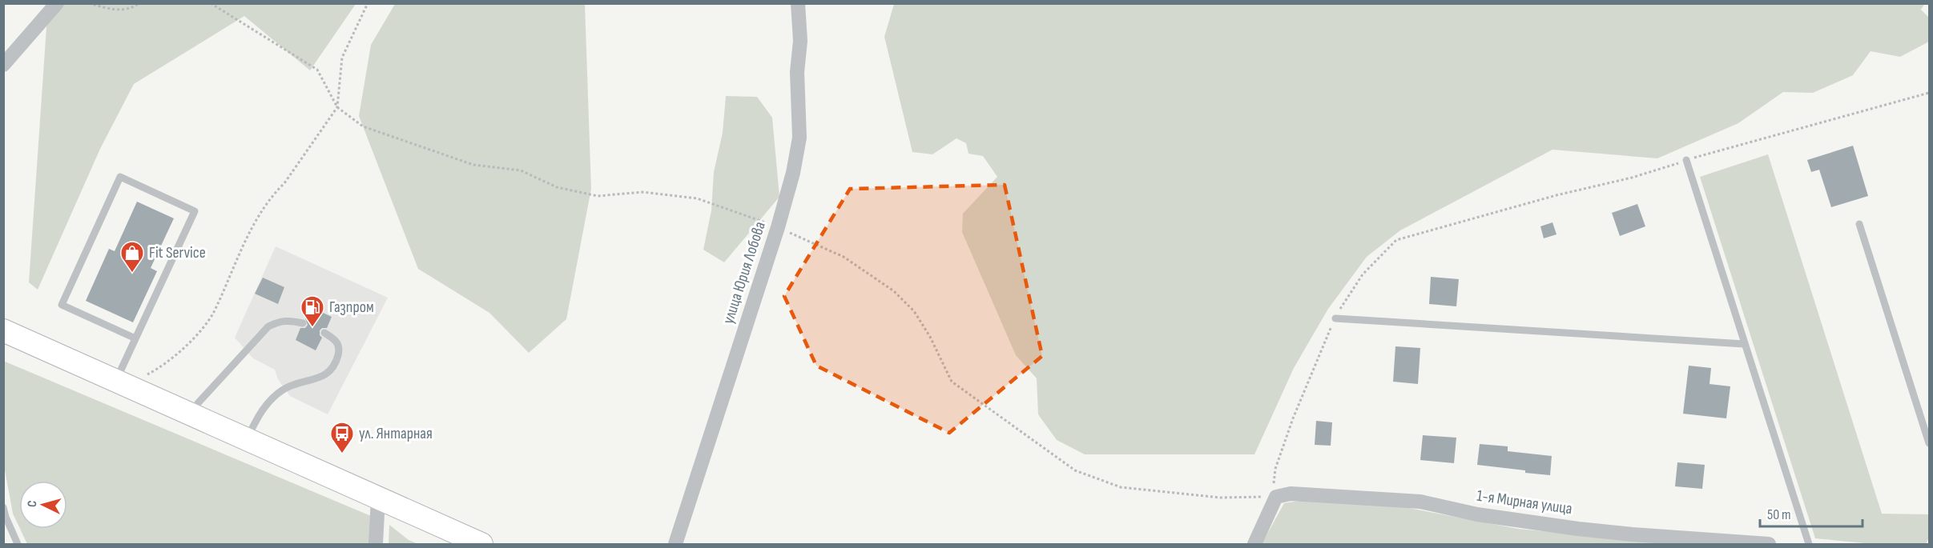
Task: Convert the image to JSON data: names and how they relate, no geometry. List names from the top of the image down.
{
  "streets": {
    "street": ["улица Юрия Лобова", "1-я Мирная улица"]
  },
  "places": {
    "shop": ["Fit Service"],
    "fuel station": ["Газпром"],
    "bus stop": ["ул. Янтарная"]
  },
  "scale_bar": "50 m",
  "north": "left"
}
